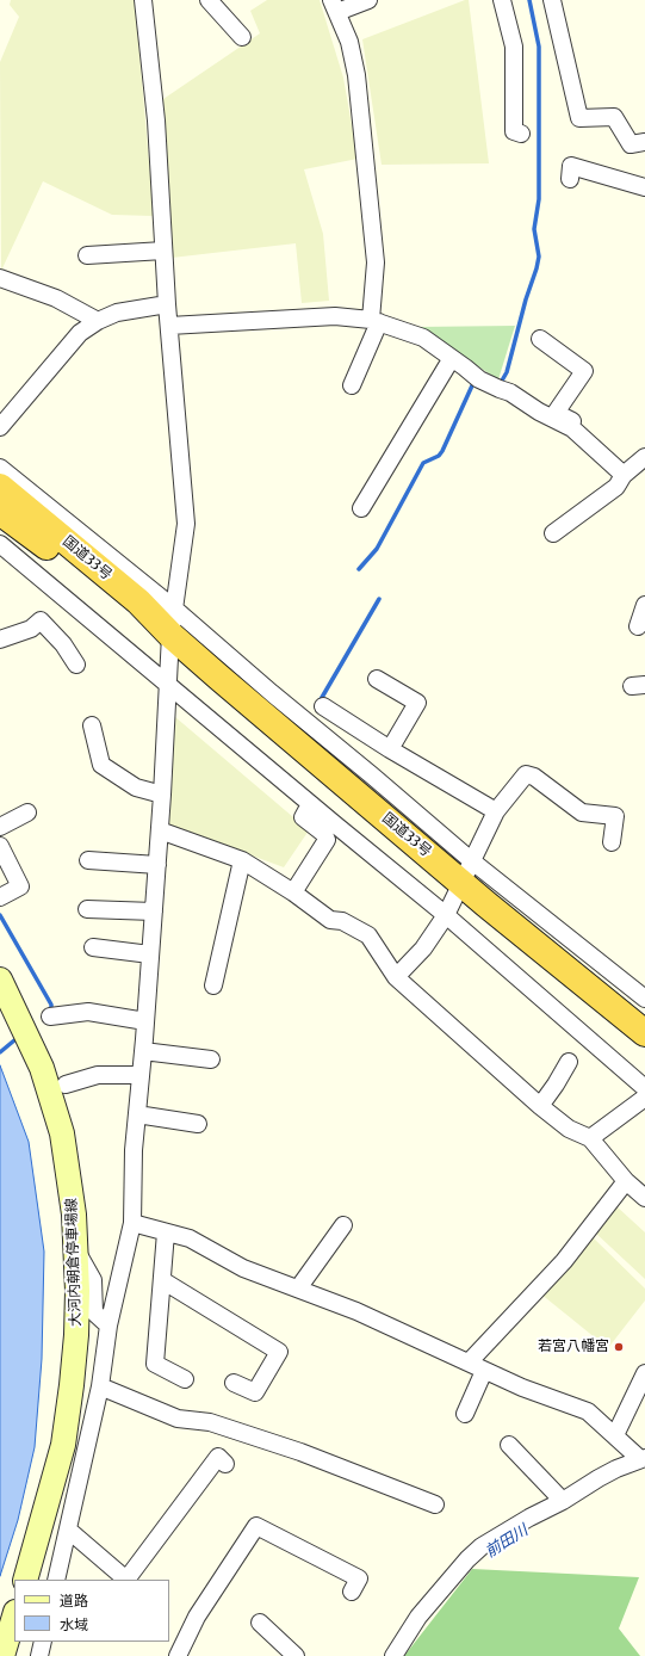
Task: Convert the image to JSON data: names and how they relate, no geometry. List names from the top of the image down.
{
  "streets": {
    "highway": ["国道33号"],
    "main road": ["大河内朝倉停車場線"]
  },
  "water": ["前田川"],
  "places": ["若宮八幡宮"],
  "legend": ["道路", "水域"]
}
